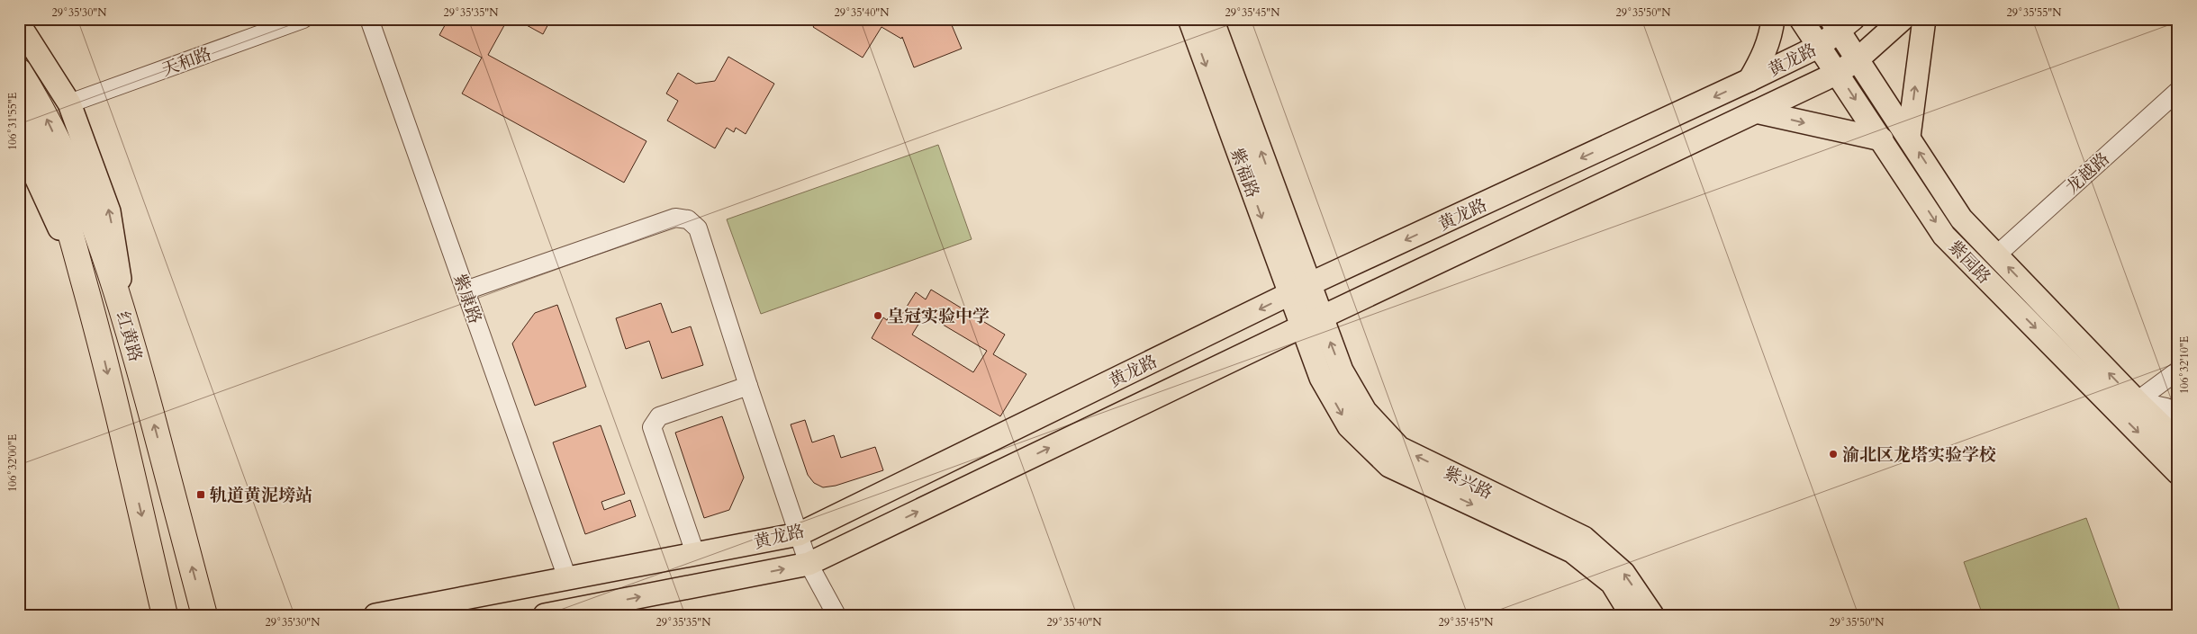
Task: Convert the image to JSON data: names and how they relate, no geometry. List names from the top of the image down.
{
  "streets": {
    "highway": ["红黄路"],
    "main road": [
      "黄龙路",
      "紫福路",
      "紫园路",
      "紫兴路"
    ],
    "street": ["天和路", "龙越路", "紫康路"]
  },
  "crossings": [
    ["黄龙路", "紫福路"],
    ["黄龙路", "紫园路"],
    ["黄龙路", "紫康路"],
    ["黄龙路", "紫兴路"],
    ["紫福路", "紫兴路"],
    ["龙越路", "紫园路"]
  ],
  "places": {
    "other": ["皇冠实验中学", "渝北区龙塔实验学校"],
    "transit": ["轨道黄泥塝站"]
  },
  "coordinates": [
    "29°35'30\"N",
    "29°35'35\"N",
    "29°35'40\"N",
    "29°35'45\"N",
    "29°35'50\"N",
    "29°35'55\"N",
    "106°31'55\"E",
    "106°32'10\"E",
    "106°32'00\"E"
  ]
}
